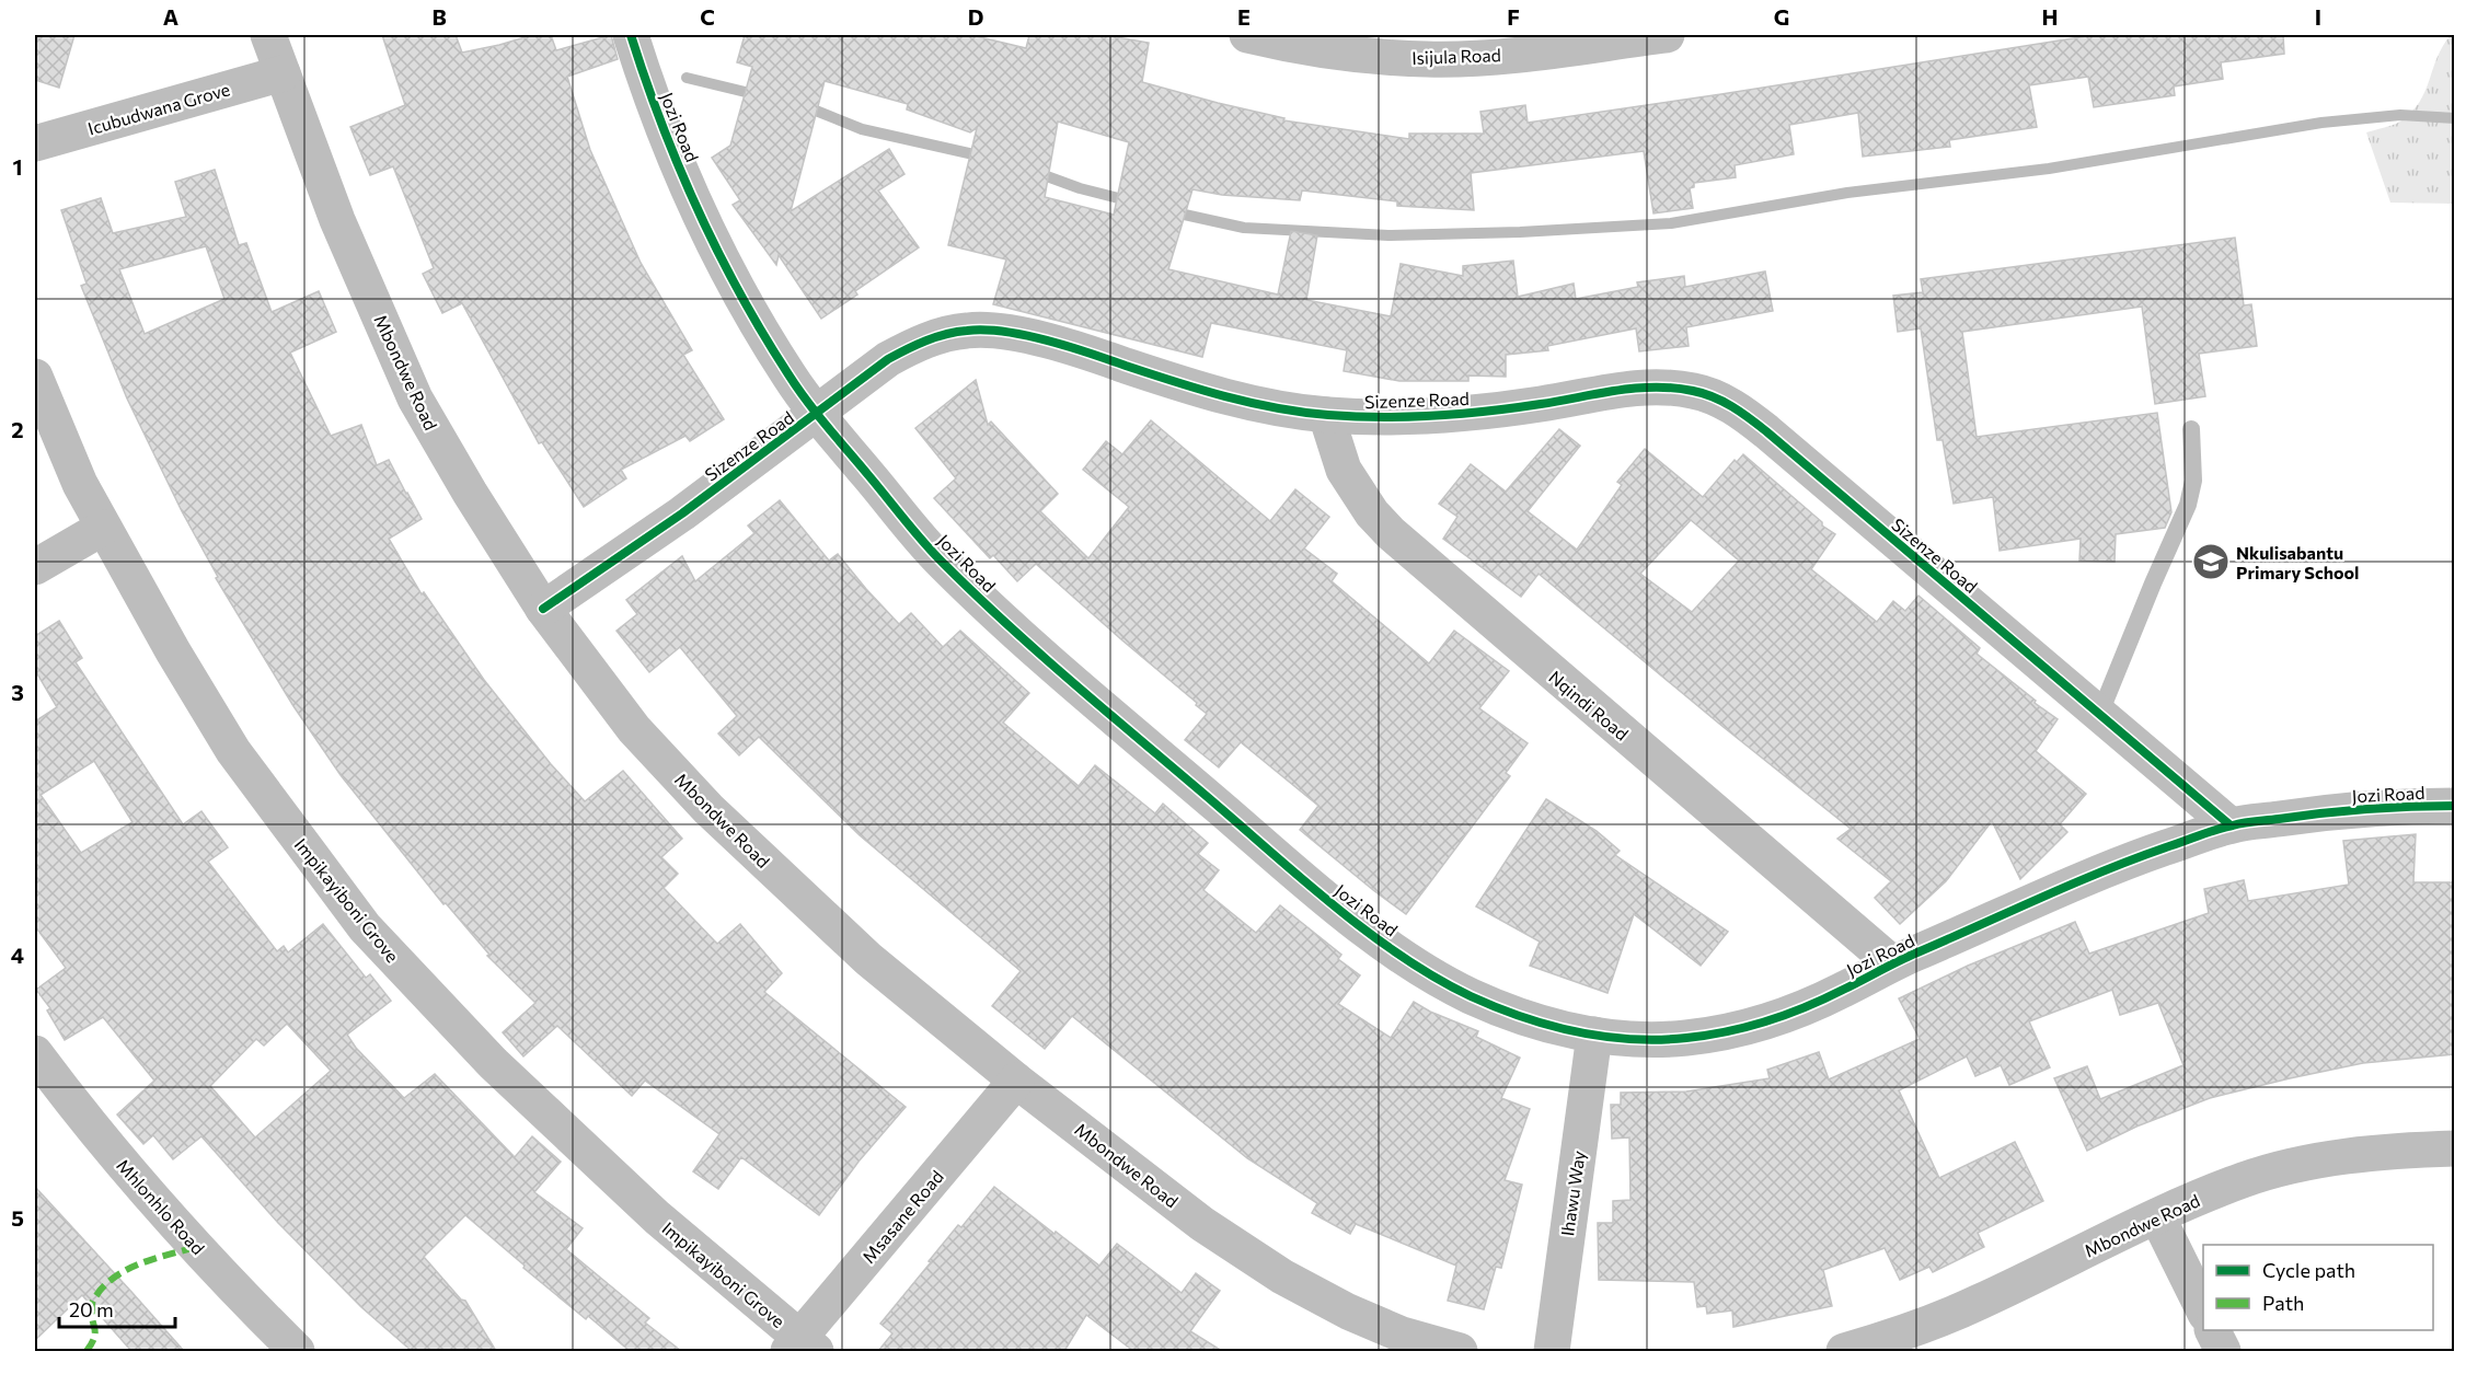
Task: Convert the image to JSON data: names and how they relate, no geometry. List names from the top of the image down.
{
  "streets": {
    "street": [
      "Isijula Road",
      "Icubudwana Grove",
      "Jozi Road",
      "Mbondwe Road",
      "Sizenze Road",
      "Nqindi Road",
      "Impikayiboni Grove",
      "Ihawu Way",
      "Mhlonhlo Road",
      "Msasane Road"
    ]
  },
  "crossings": [
    ["Icubudwana Grove", "Mbondwe Road"],
    ["Jozi Road", "Sizenze Road"],
    ["Jozi Road", "Nqindi Road"],
    ["Jozi Road", "Ihawu Way"],
    ["Mbondwe Road", "Sizenze Road"],
    ["Mbondwe Road", "Msasane Road"],
    ["Sizenze Road", "Nqindi Road"],
    ["Impikayiboni Grove", "Msasane Road"]
  ],
  "places": {
    "school or university": ["Nkulisabantu Primary School"]
  },
  "legend": ["Cycle path", "Path"],
  "scale_bar": "20 m",
  "grid": {
    "columns": [
      "A",
      "B",
      "C",
      "D",
      "E",
      "F",
      "G",
      "H",
      "I"
    ],
    "rows": [
      "1",
      "2",
      "3",
      "4",
      "5"
    ]
  }
}
